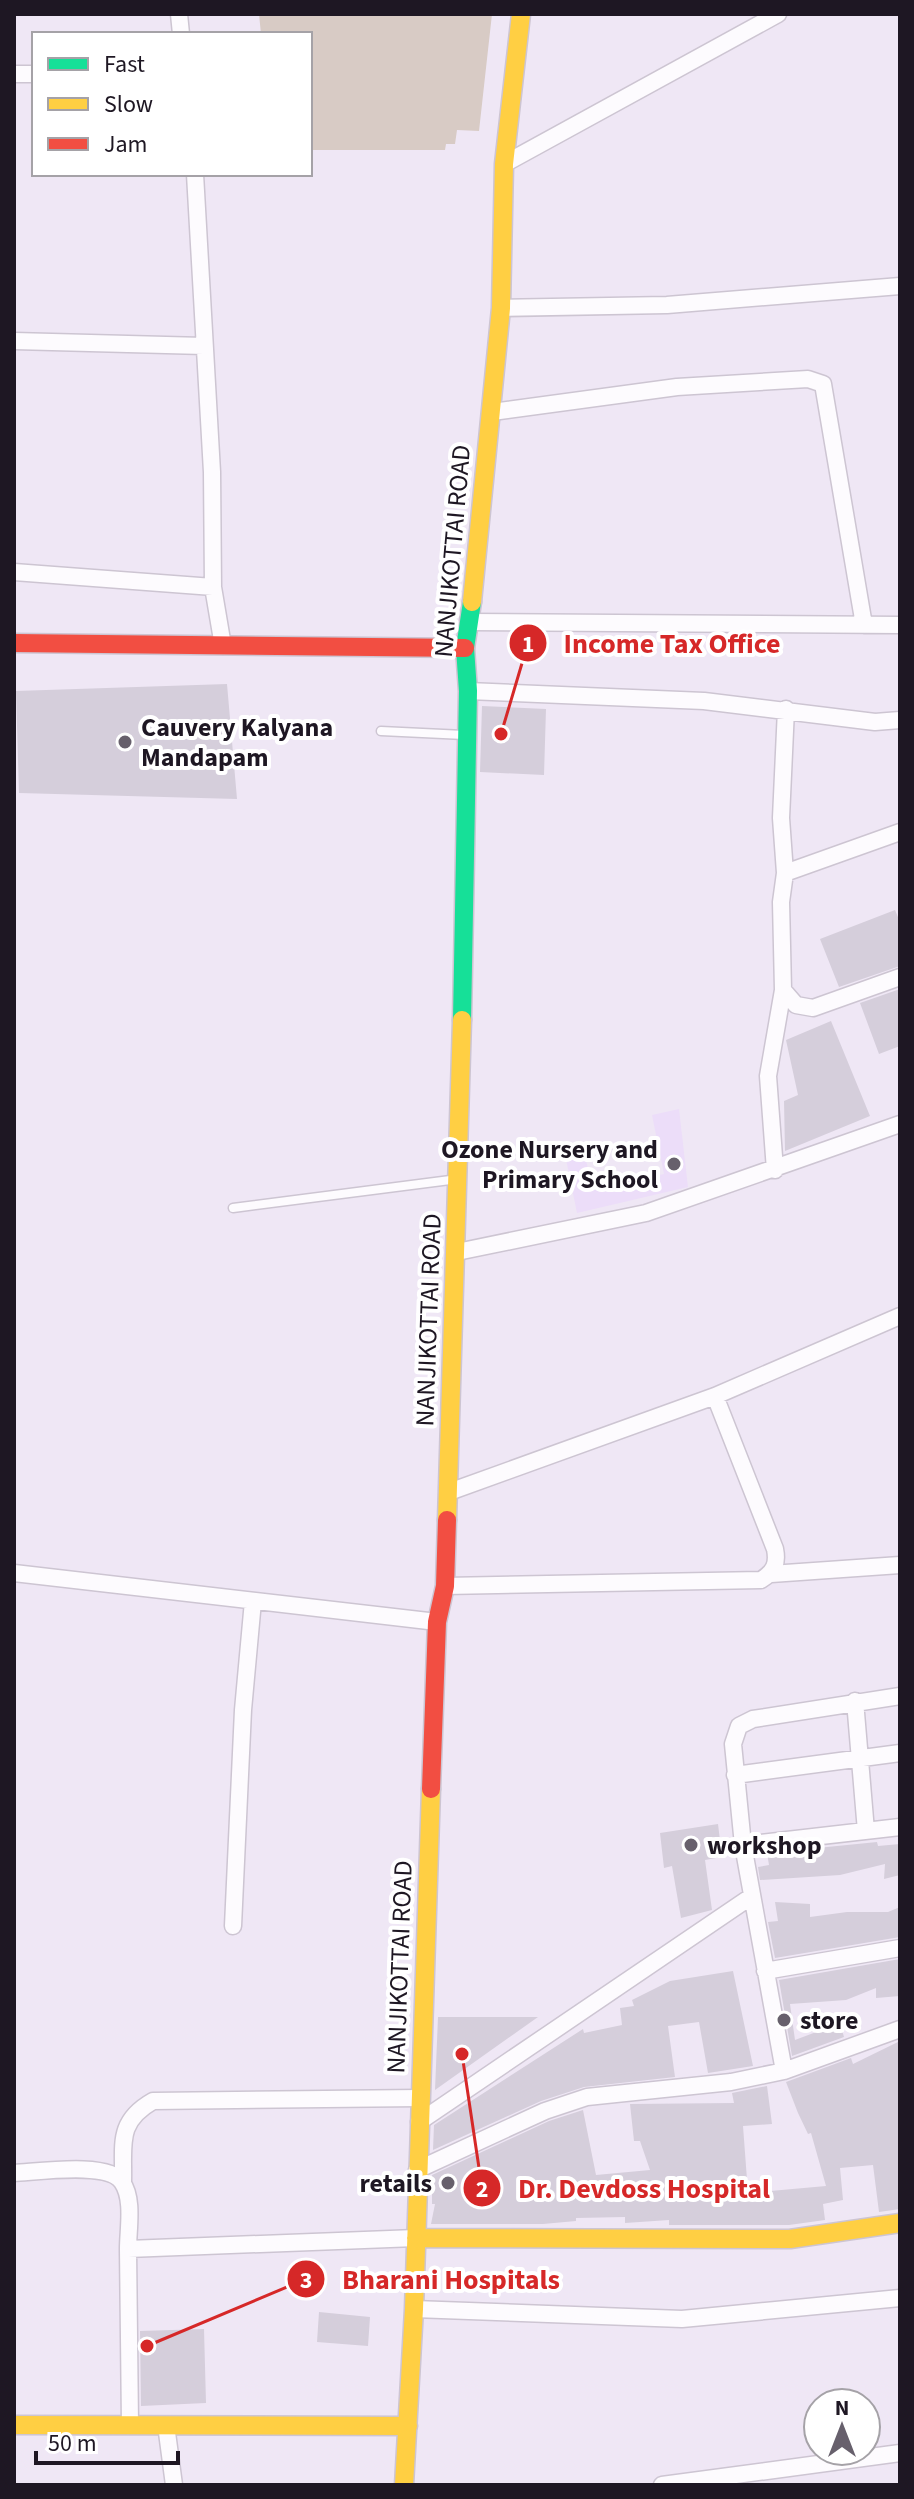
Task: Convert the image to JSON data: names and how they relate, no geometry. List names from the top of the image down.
{
  "streets": {
    "main road": ["NANJIKOTTAI ROAD"]
  },
  "places": [
    "Income Tax Office",
    "Cauvery Kalyana Mandapam",
    "Ozone Nursery and Primary School",
    "workshop",
    "store",
    "Dr. Devdoss Hospital",
    "retails",
    "Bharani Hospitals"
  ],
  "legend": ["Fast", "Slow", "Jam"],
  "scale_bar": "50 m",
  "north": "top"
}
